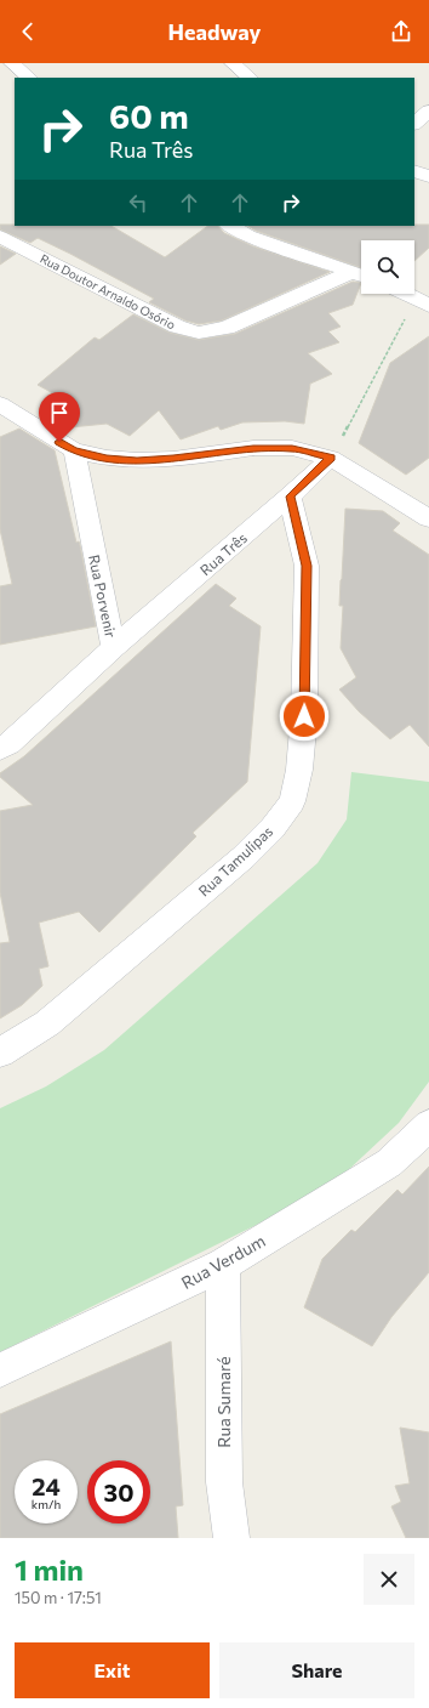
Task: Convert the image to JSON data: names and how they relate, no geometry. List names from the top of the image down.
{
  "streets": {
    "street": [
      "Rua Doutor Arnaldo Osório",
      "Rua Três",
      "Rua Porvenir",
      "Rua Tamulipas",
      "Rua Verdum",
      "Rua Sumaré"
    ]
  },
  "crossings": [
    ["Rua Três", "Rua Porvenir"],
    ["Rua Três", "Rua Tamulipas"],
    ["Rua Verdum", "Rua Sumaré"]
  ],
  "page": {
    "header": "Headway",
    "turn": ["60 m", "Rua Três"],
    "speed": "24 km/h",
    "limit": "30",
    "heading": ["1 min", "150 m · 17:51"],
    "buttons": ["Exit", "Share"]
  }
}
